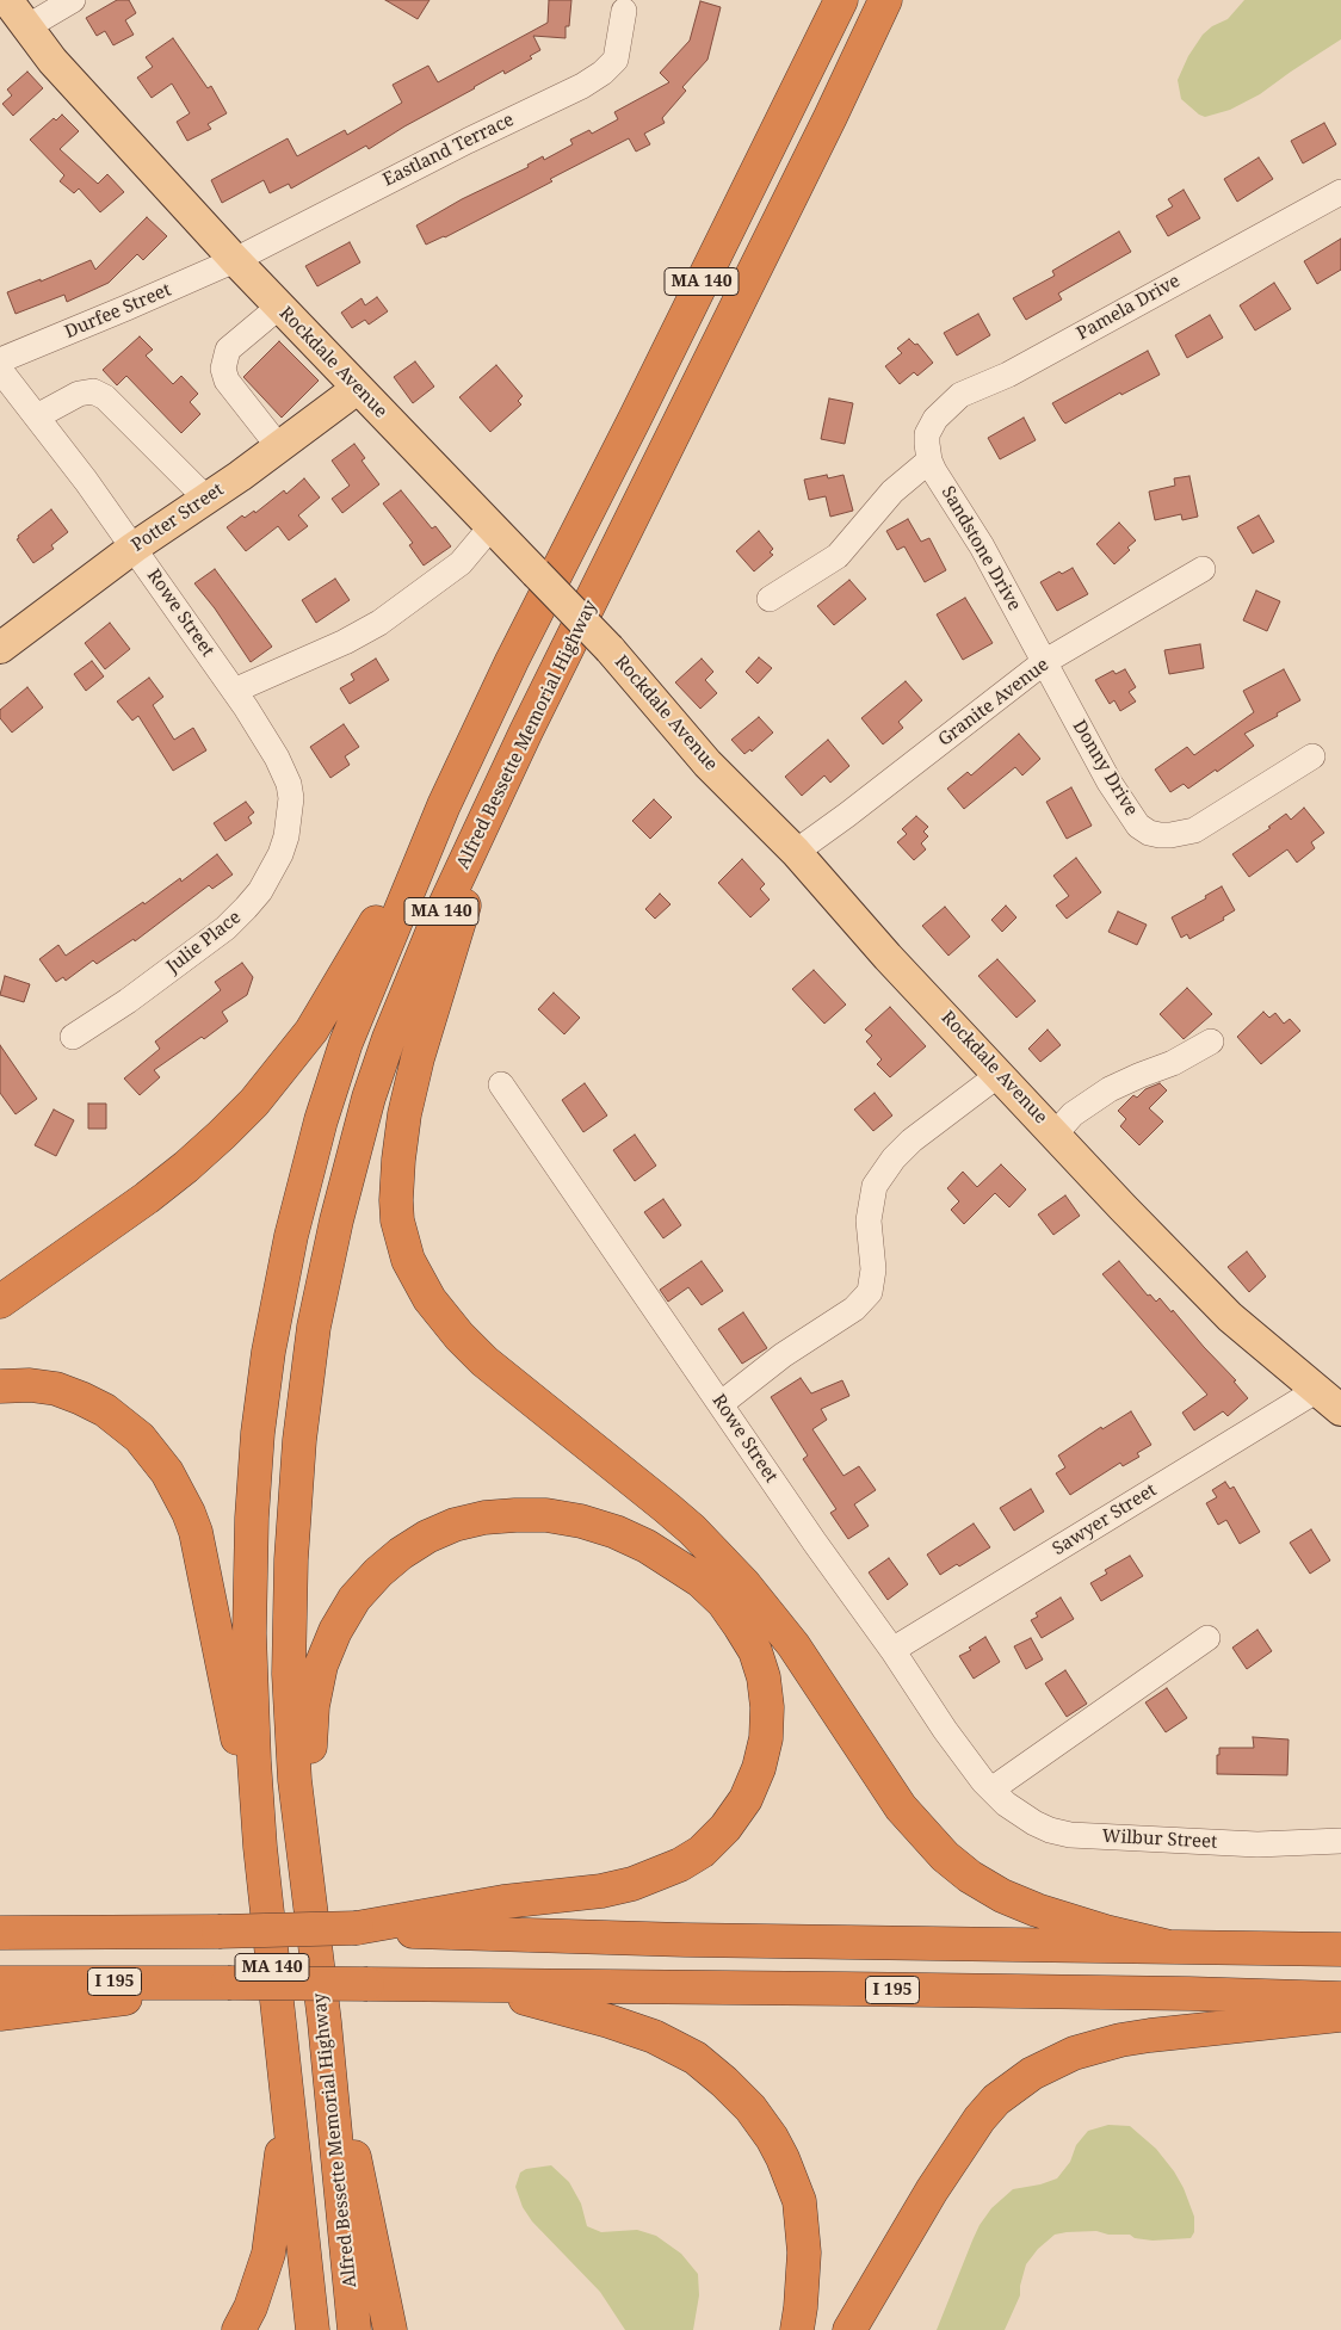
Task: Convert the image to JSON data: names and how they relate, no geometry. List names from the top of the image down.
{
  "streets": {
    "highway": ["MA 140", "Alfred Bessette Memorial Highway", "I 195"],
    "main road": ["Rockdale Avenue", "Potter Street"],
    "street": [
      "Eastland Terrace",
      "Pamela Drive",
      "Durfee Street",
      "Sandstone Drive",
      "Rowe Street",
      "Granite Avenue",
      "Donny Drive",
      "Julie Place",
      "Sawyer Street",
      "Wilbur Street"
    ]
  },
  "crossings": [
    ["Eastland Terrace", "Durfee Street"],
    ["Eastland Terrace", "Rockdale Avenue"],
    ["Pamela Drive", "Sandstone Drive"],
    ["Durfee Street", "Rockdale Avenue"],
    ["Rockdale Avenue", "Potter Street"],
    ["Rockdale Avenue", "Granite Avenue"],
    ["Rockdale Avenue", "Sawyer Street"],
    ["Potter Street", "Rowe Street"],
    ["Sandstone Drive", "Granite Avenue"],
    ["Sandstone Drive", "Donny Drive"],
    ["Rowe Street", "Julie Place"],
    ["Rowe Street", "Sawyer Street"],
    ["Rowe Street", "Wilbur Street"],
    ["Granite Avenue", "Donny Drive"]
  ]
}
